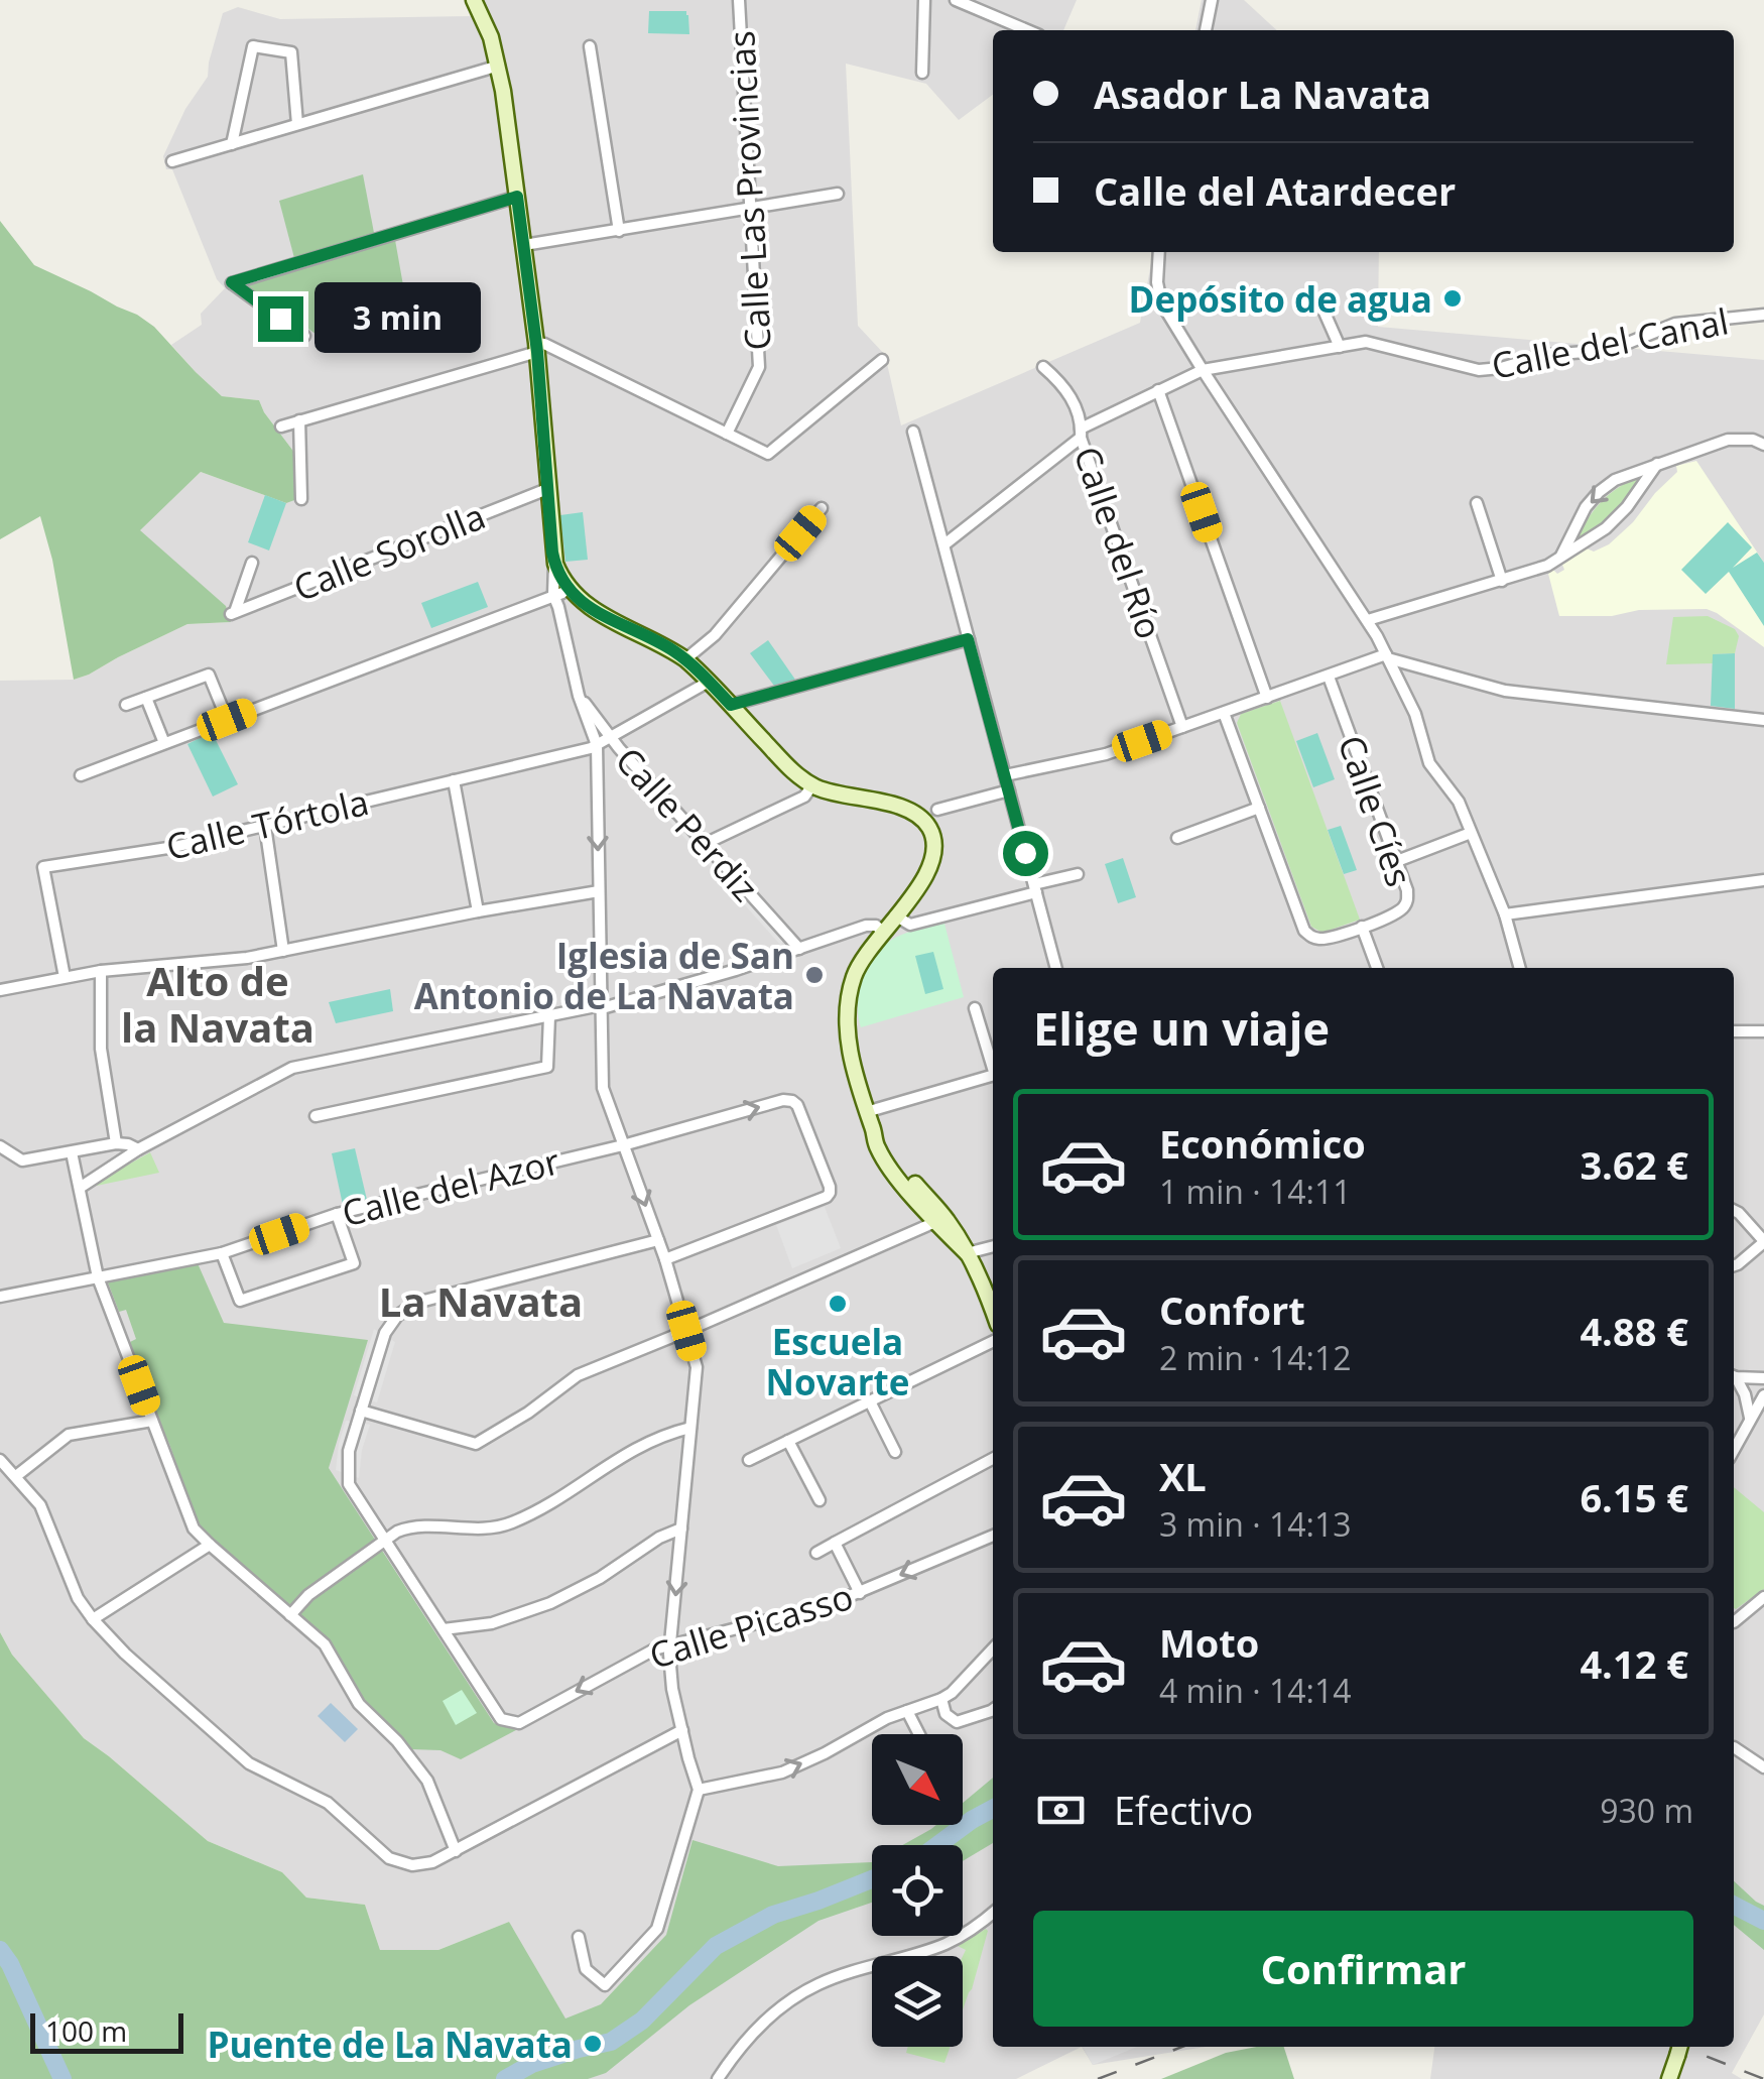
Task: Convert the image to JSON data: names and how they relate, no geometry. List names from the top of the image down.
{
  "streets": {
    "street": [
      "Calle Las Provincias",
      "Calle del Canal",
      "Calle del Río",
      "Calle Sorolla",
      "Calle Cíes",
      "Calle Tórtola",
      "Calle Perdiz",
      "Calle del Azor",
      "Calle Picasso"
    ]
  },
  "crossings": [
    ["Calle del Canal", "Calle del Río"],
    ["Calle Tórtola", "Calle Perdiz"],
    ["Calle Perdiz", "Calle del Azor"],
    ["Calle Perdiz", "Calle Picasso"]
  ],
  "districts": ["Alto de la Navata", "La Navata"],
  "places": [
    "Depósito de agua",
    "Iglesia de San Antonio de La Navata",
    "Escuela Novarte",
    "Puente de La Navata"
  ],
  "scale_bar": "100 m",
  "north": "bottom right",
  "page": {
    "banner": ["Asador La Navata", "Calle del Atardecer"],
    "bubble": "3 min",
    "heading": "Elige un viaje",
    "list": [
      {
        "name": "Económico",
        "note": "1 min · 14:11",
        "value": "3.62 €"
      },
      {
        "name": "Confort",
        "note": "2 min · 14:12",
        "value": "4.88 €"
      },
      {
        "name": "XL",
        "note": "3 min · 14:13",
        "value": "6.15 €"
      },
      {
        "name": "Moto",
        "note": "4 min · 14:14",
        "value": "4.12 €"
      }
    ],
    "pay": ["Efectivo", "930 m"],
    "buttons": "Confirmar",
    "scale": "100 m"
  }
}
